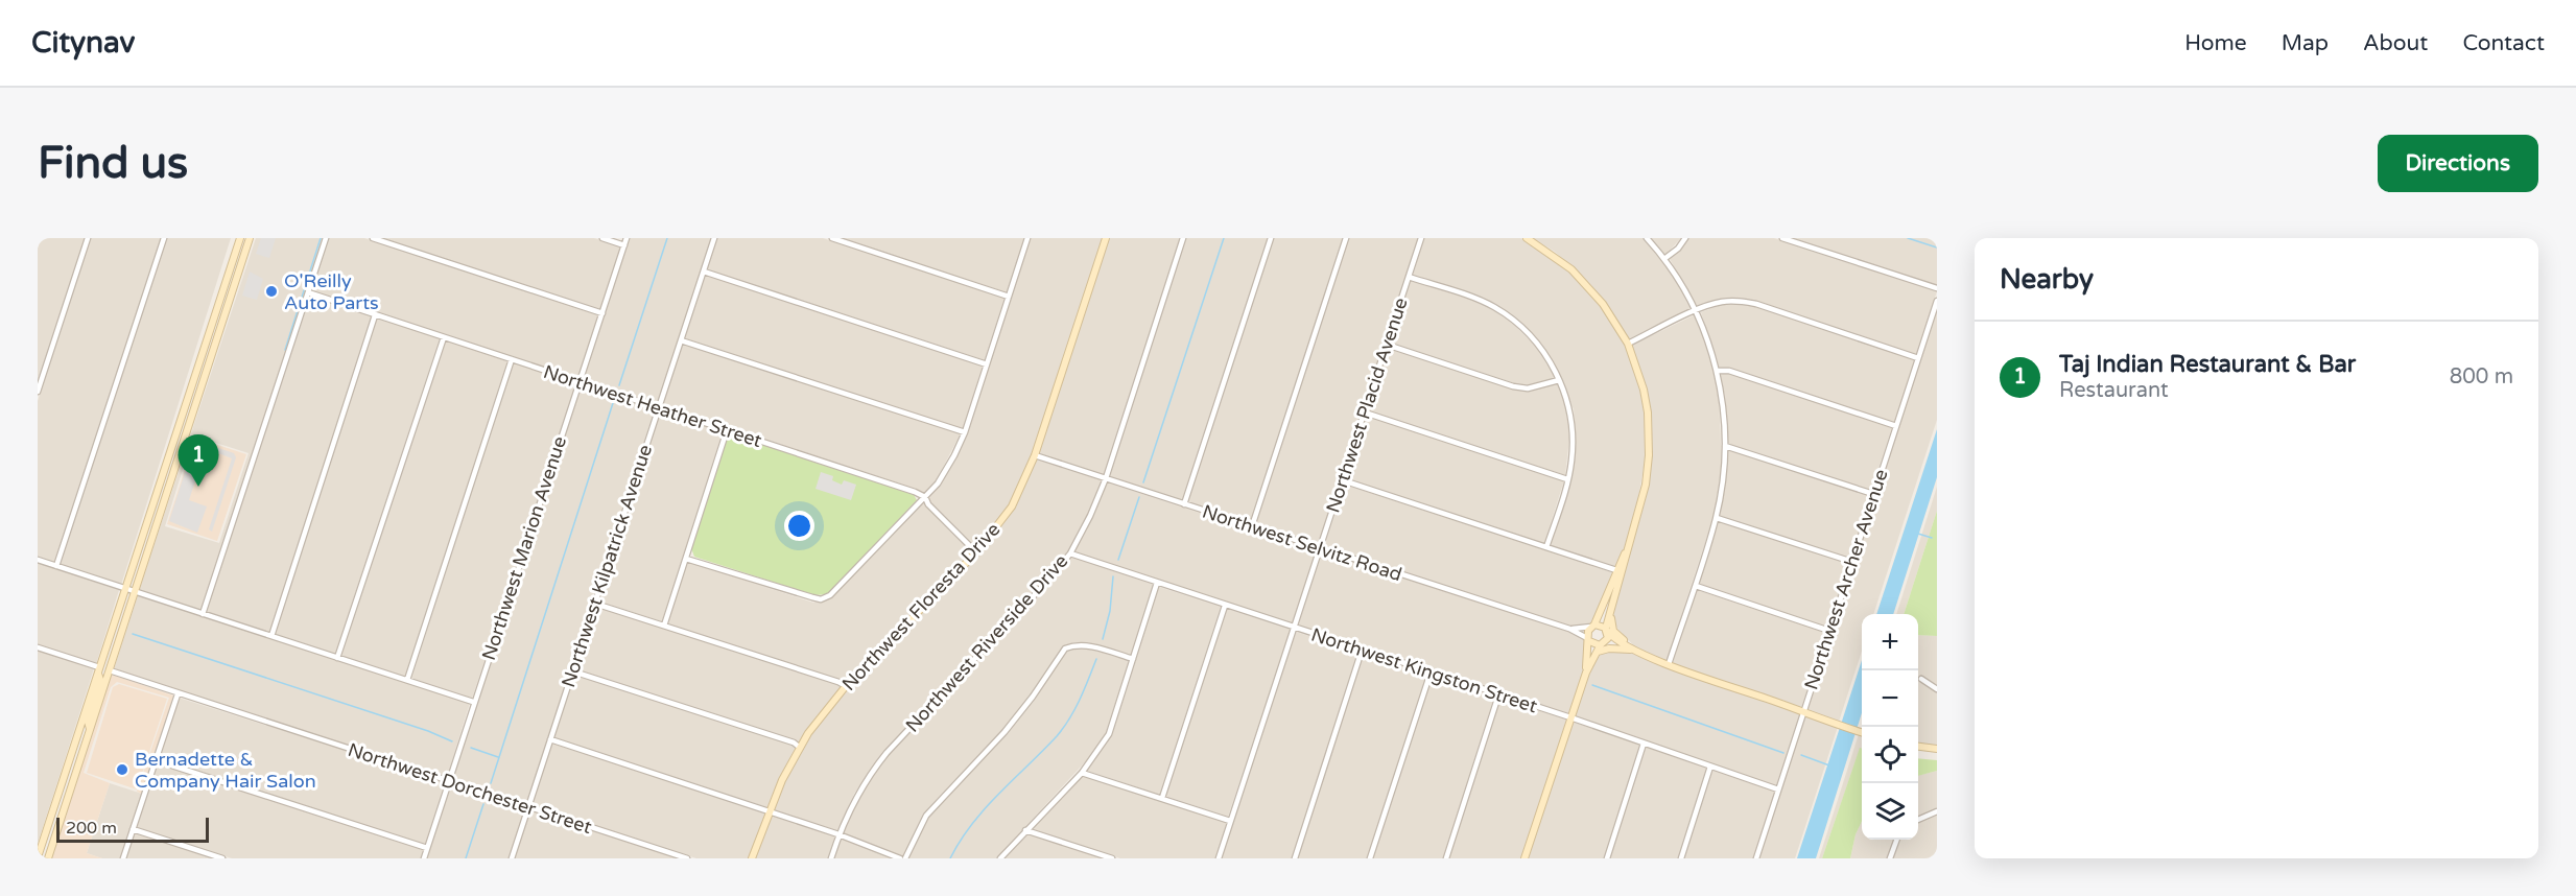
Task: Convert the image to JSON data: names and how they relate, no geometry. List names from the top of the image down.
{
  "streets": {
    "main road": ["Northwest Floresta Drive"],
    "street": [
      "Northwest Placid Avenue",
      "Northwest Heather Street",
      "Northwest Selvitz Road",
      "Northwest Marion Avenue",
      "Northwest Kilpatrick Avenue",
      "Northwest Archer Avenue",
      "Northwest Riverside Drive",
      "Northwest Kingston Street",
      "Northwest Dorchester Street"
    ]
  },
  "crossings": [
    ["Northwest Placid Avenue", "Northwest Selvitz Road"],
    ["Northwest Placid Avenue", "Northwest Kingston Street"],
    ["Northwest Heather Street", "Northwest Marion Avenue"],
    ["Northwest Heather Street", "Northwest Kilpatrick Avenue"],
    ["Northwest Heather Street", "Northwest Floresta Drive"],
    ["Northwest Selvitz Road", "Northwest Floresta Drive"],
    ["Northwest Selvitz Road", "Northwest Riverside Drive"],
    ["Northwest Marion Avenue", "Northwest Dorchester Street"],
    ["Northwest Kilpatrick Avenue", "Northwest Dorchester Street"],
    ["Northwest Archer Avenue", "Northwest Kingston Street"],
    ["Northwest Riverside Drive", "Northwest Kingston Street"]
  ],
  "places": ["O'Reilly Auto Parts", "Bernadette & Company Hair Salon"],
  "scale_bar": "200 m",
  "page": {
    "header": "Citynav",
    "nav": [
      "Home",
      "Map",
      "About",
      "Contact"
    ],
    "buttons": "Directions",
    "title": "Find us",
    "heading": "Nearby",
    "list": [
      {
        "mark": "1",
        "name": "Taj Indian Restaurant & Bar",
        "note": "Restaurant",
        "value": "800 m"
      }
    ],
    "pins": "1",
    "map_buttons": ["+", "−"],
    "scale": "200 m"
  }
}
